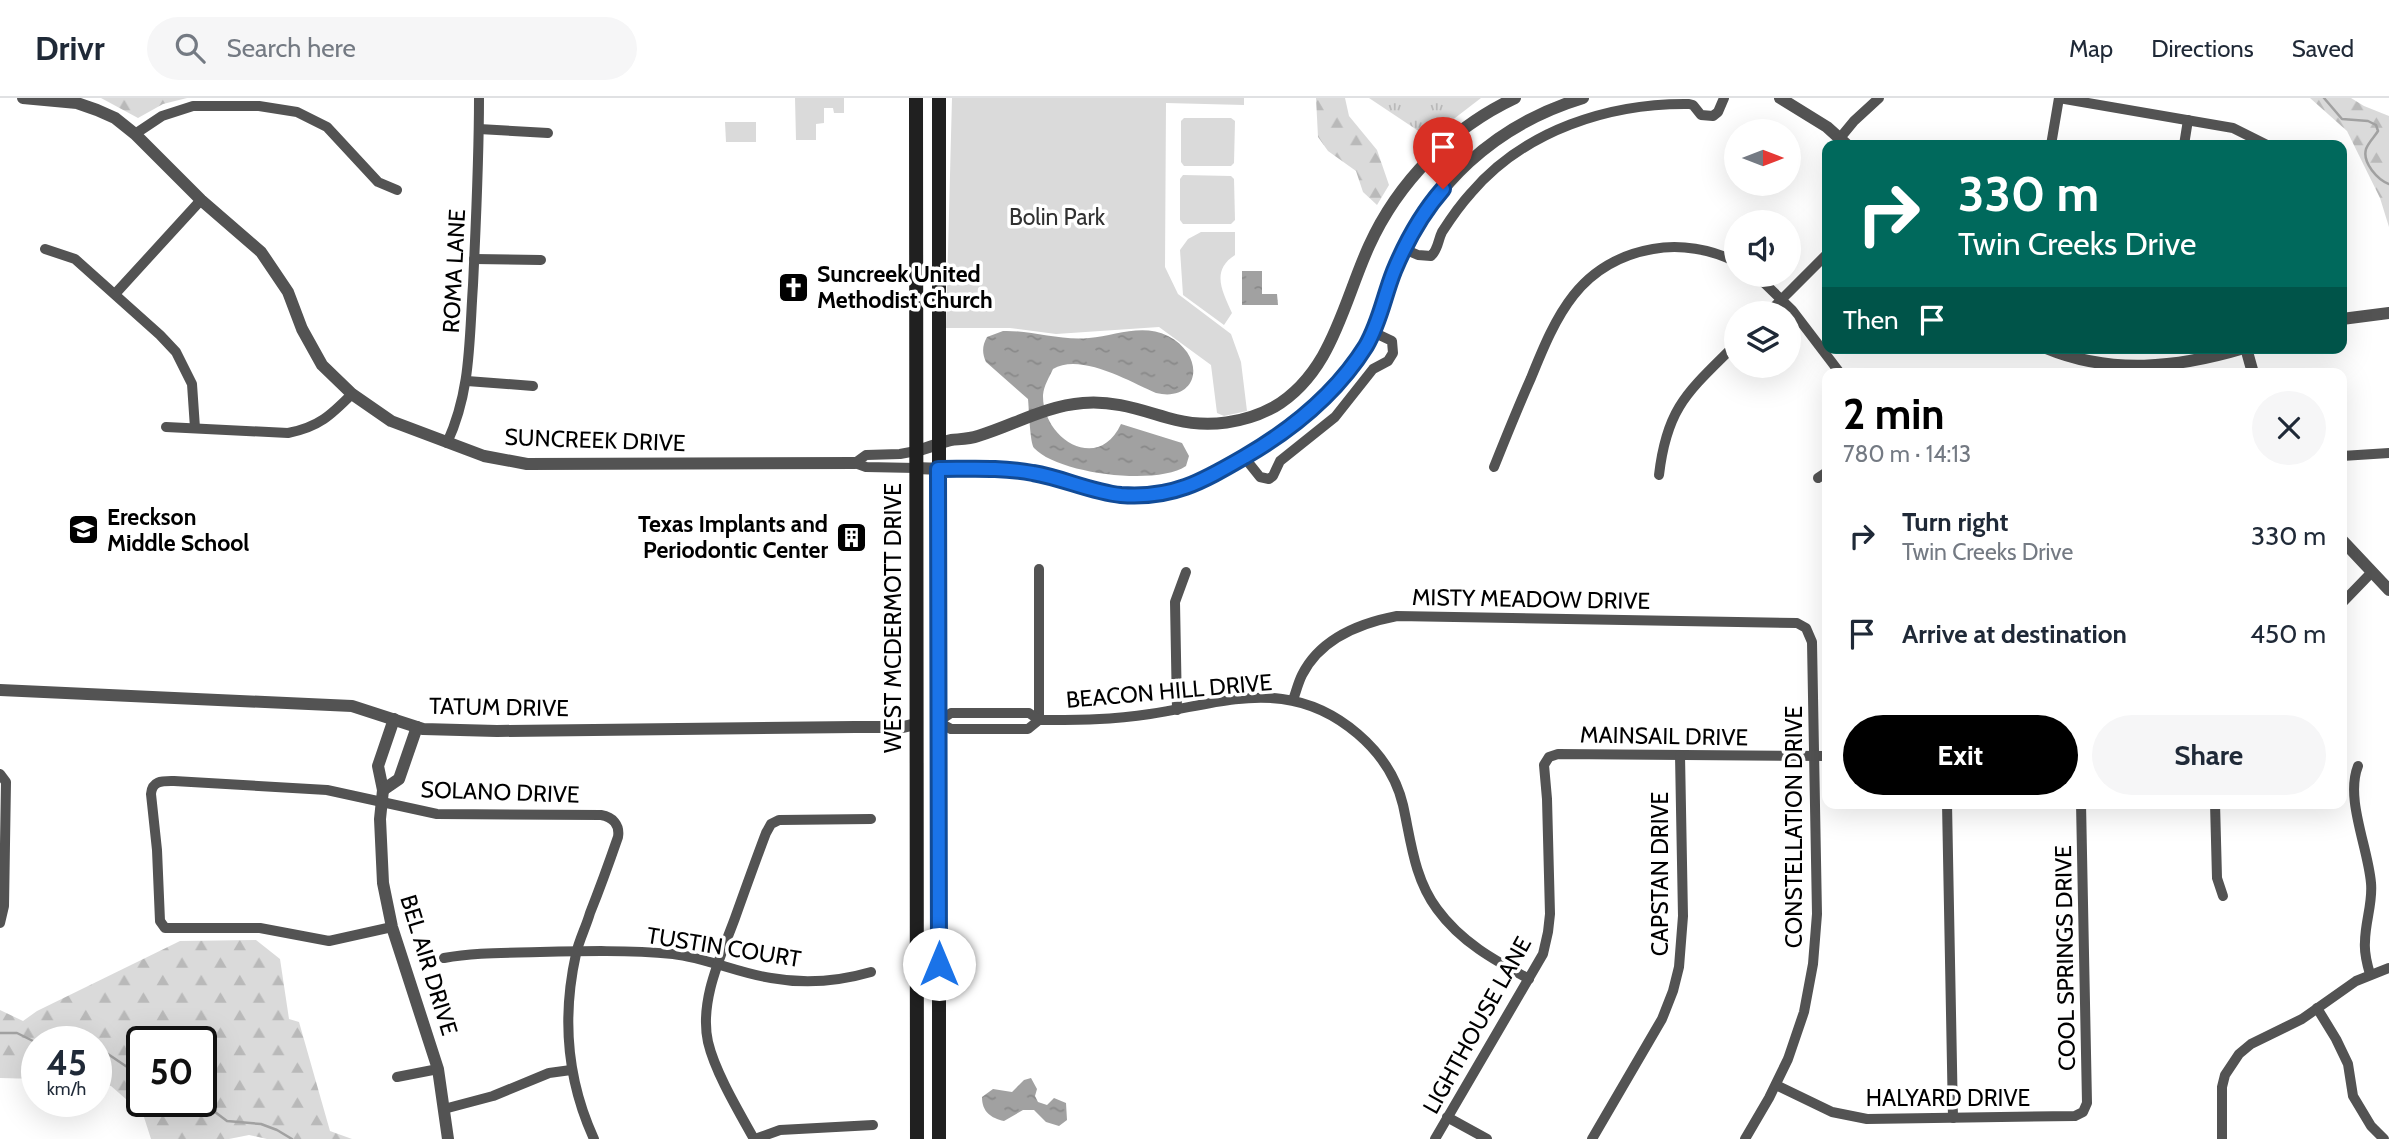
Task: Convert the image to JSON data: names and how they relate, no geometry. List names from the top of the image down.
{
  "streets": {
    "main road": ["WEST MCDERMOTT DRIVE"],
    "street": [
      "ROMA LANE",
      "SUNCREEK DRIVE",
      "MISTY MEADOW DRIVE",
      "BEACON HILL DRIVE",
      "TATUM DRIVE",
      "MAINSAIL DRIVE",
      "SOLANO DRIVE",
      "CONSTELLATION DRIVE",
      "CAPSTAN DRIVE",
      "TUSTIN COURT",
      "COOL SPRINGS DRIVE",
      "BEL AIR DRIVE",
      "LIGHTHOUSE LANE",
      "HALYARD DRIVE"
    ]
  },
  "crossings": [
    ["ROMA LANE", "SUNCREEK DRIVE"],
    ["SUNCREEK DRIVE", "WEST MCDERMOTT DRIVE"],
    ["MISTY MEADOW DRIVE", "BEACON HILL DRIVE"],
    ["MISTY MEADOW DRIVE", "CONSTELLATION DRIVE"],
    ["WEST MCDERMOTT DRIVE", "BEACON HILL DRIVE"],
    ["WEST MCDERMOTT DRIVE", "TATUM DRIVE"],
    ["BEACON HILL DRIVE", "LIGHTHOUSE LANE"],
    ["TATUM DRIVE", "BEL AIR DRIVE"],
    ["MAINSAIL DRIVE", "CONSTELLATION DRIVE"],
    ["MAINSAIL DRIVE", "CAPSTAN DRIVE"],
    ["MAINSAIL DRIVE", "LIGHTHOUSE LANE"],
    ["SOLANO DRIVE", "TUSTIN COURT"],
    ["SOLANO DRIVE", "BEL AIR DRIVE"],
    ["CONSTELLATION DRIVE", "HALYARD DRIVE"],
    ["COOL SPRINGS DRIVE", "HALYARD DRIVE"]
  ],
  "parks": ["Bolin Park"],
  "places": {
    "church": ["Suncreek United Methodist Church"],
    "school or university": ["Ereckson Middle School"],
    "building": ["Texas Implants and Periodontic Center"]
  },
  "north": "right",
  "page": {
    "header": "Drivr",
    "search": "Search here",
    "nav": ["Map", "Directions", "Saved"],
    "turn": ["330 m", "Twin Creeks Drive"],
    "then": "Then",
    "heading": ["2 min", "780 m · 14:13"],
    "list": [
      {
        "name": "Turn right",
        "note": "Twin Creeks Drive",
        "value": "330 m"
      },
      {
        "name": "Arrive at destination",
        "value": "450 m"
      }
    ],
    "buttons": ["Exit", "Share"],
    "speed": "45 km/h",
    "limit": "50"
  }
}
